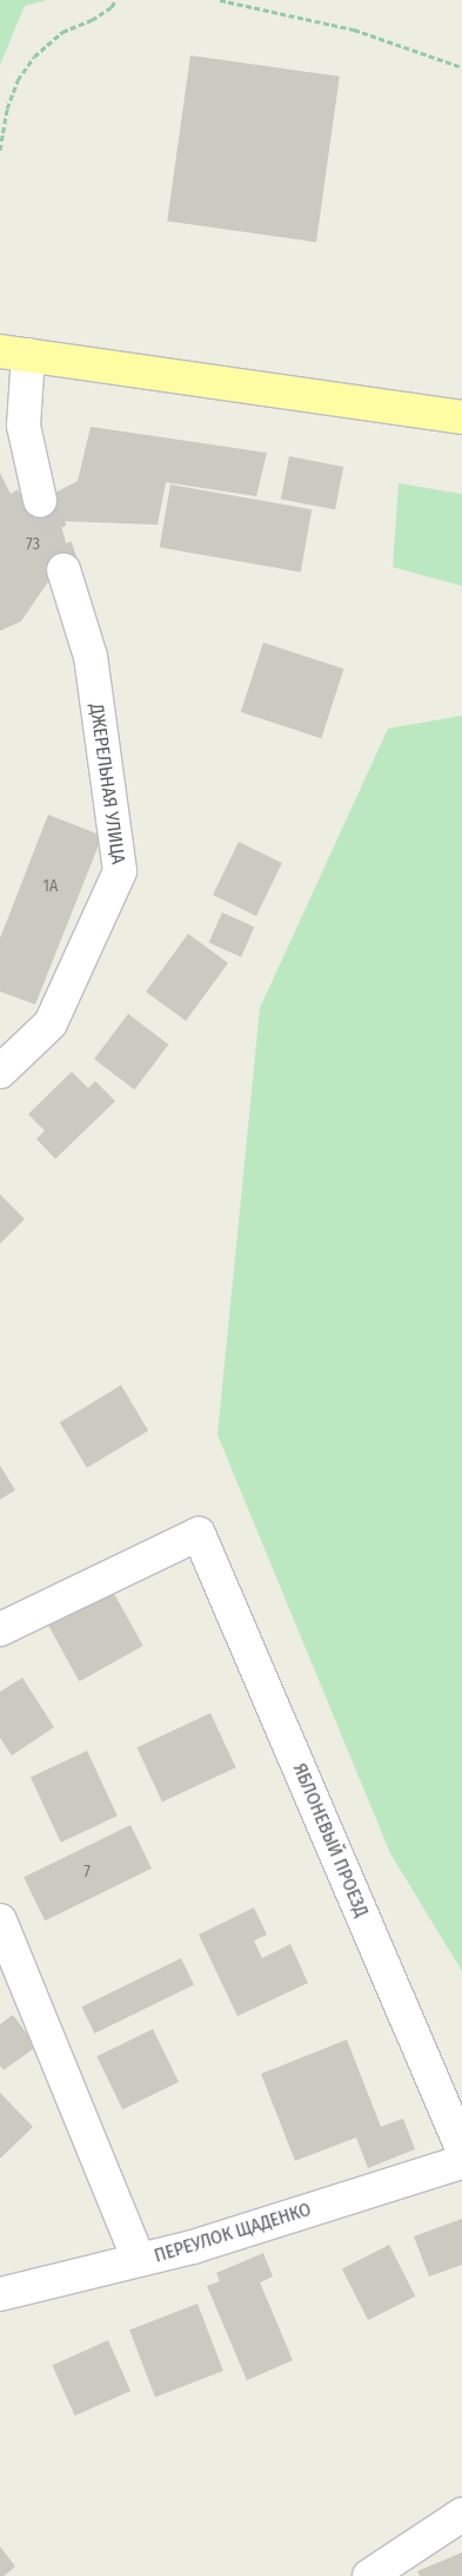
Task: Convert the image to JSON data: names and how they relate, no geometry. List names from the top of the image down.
{
  "streets": {
    "street": ["ДЖЕРЕЛЬНАЯ УЛИЦА", "ЯБЛОНЕВЫЙ ПРОЕЗД", "ПЕРЕУЛОК ЩАДЕНКО"]
  },
  "house_numbers": ["73", "1А", "7"]
}
